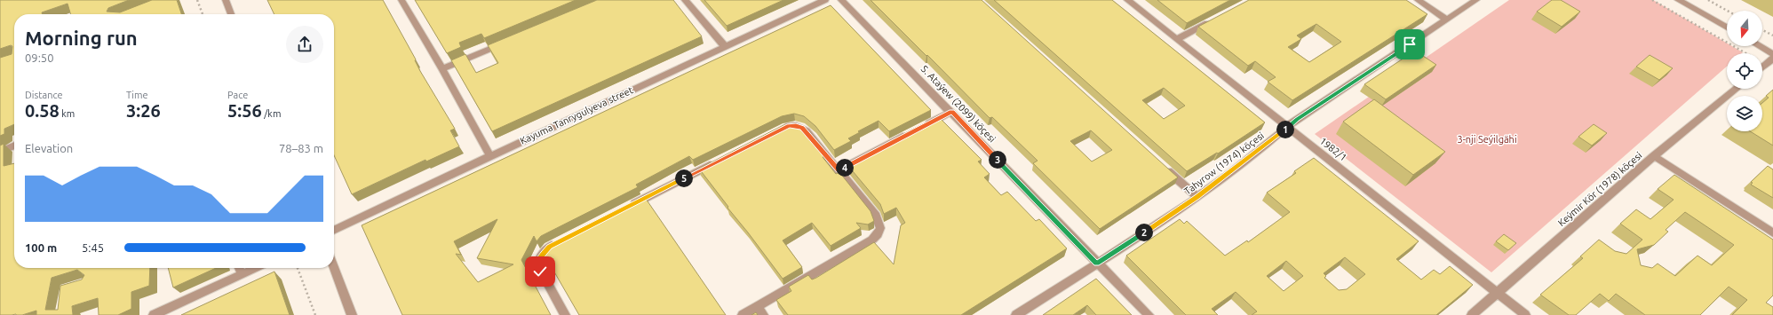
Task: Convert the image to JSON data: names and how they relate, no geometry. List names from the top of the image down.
{
  "streets": {
    "street": [
      "S. Ataýew (2099) köçesi",
      "Kayuma Tanrygulyeva street",
      "1982/1",
      "Tahyrow (1974) köçesi",
      "Keýmir Kör (1978) köçesi"
    ]
  },
  "crossings": [
    ["S. Ataýew (2099) köçesi", "Tahyrow (1974) köçesi"],
    ["1982/1", "Tahyrow (1974) köçesi"],
    ["1982/1", "Keýmir Kör (1978) köçesi"]
  ],
  "parks": ["3-nji Seýilgähi"],
  "north": "bottom",
  "page": {
    "heading": ["Morning run", "09:50"],
    "stats": [
      ["Distance", "0.58 km"],
      ["Time", "3:26"],
      ["Pace", "5:56 /km"]
    ],
    "pins": [
      "1",
      "3",
      "4",
      "5",
      "2"
    ],
    "chart": ["Elevation", "78–83 m"],
    "list": [
      {
        "name": "100 m",
        "note": "5:45"
      }
    ]
  }
}
